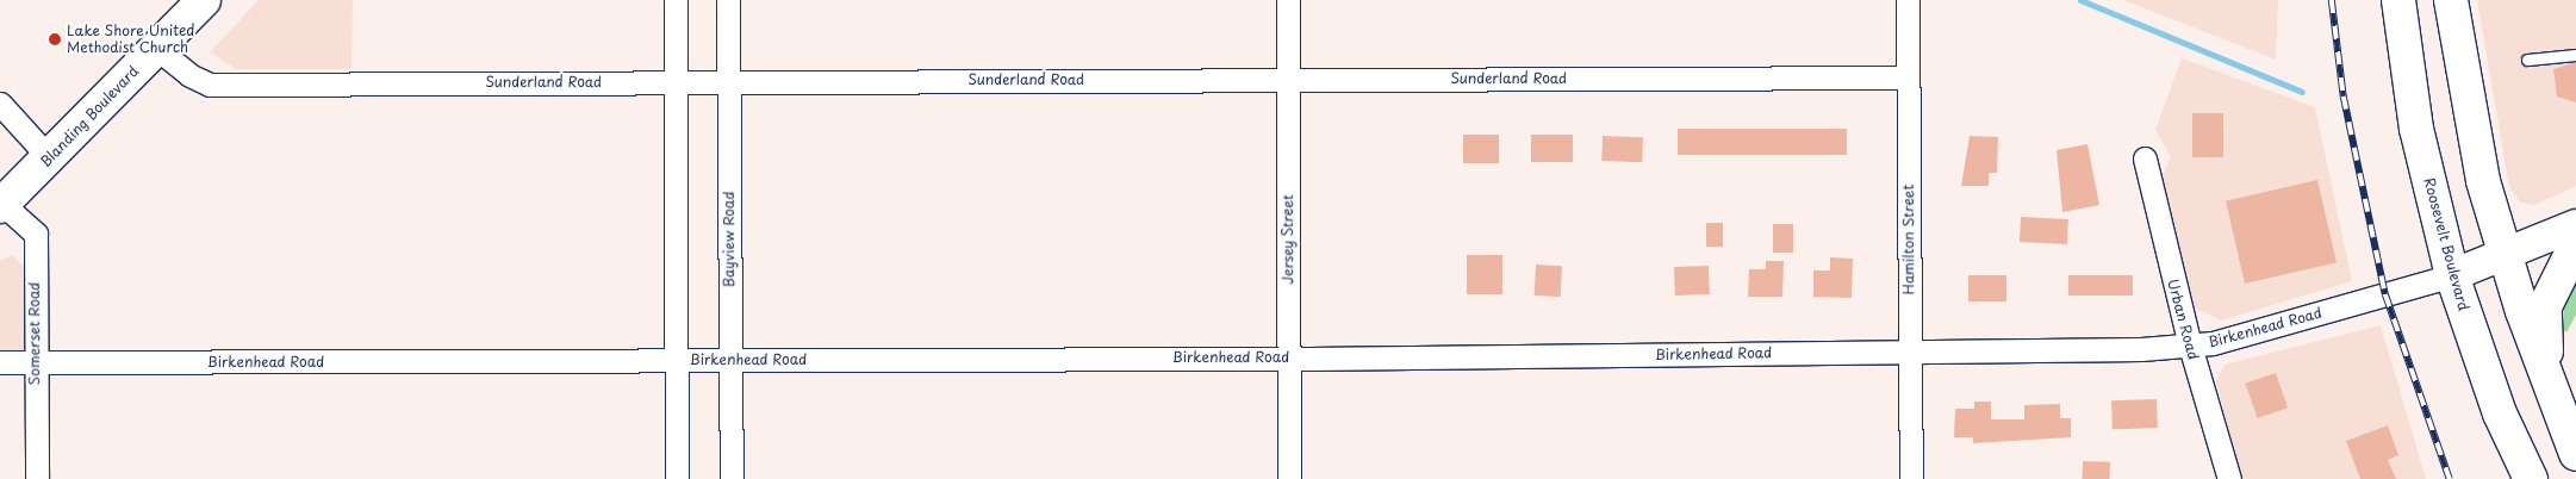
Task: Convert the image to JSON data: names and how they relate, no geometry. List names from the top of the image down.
{
  "streets": {
    "main road": ["Blanding Boulevard", "Roosevelt Boulevard"],
    "street": [
      "Sunderland Road",
      "Bayview Road",
      "Jersey Street",
      "Hamilton Street",
      "Urban Road",
      "Birkenhead Road",
      "Somerset Road"
    ]
  },
  "crossings": [
    ["Sunderland Road", "Blanding Boulevard"],
    ["Sunderland Road", "Bayview Road"],
    ["Sunderland Road", "Jersey Street"],
    ["Sunderland Road", "Hamilton Street"],
    ["Blanding Boulevard", "Somerset Road"],
    ["Bayview Road", "Birkenhead Road"],
    ["Jersey Street", "Birkenhead Road"],
    ["Hamilton Street", "Birkenhead Road"],
    ["Roosevelt Boulevard", "Birkenhead Road"],
    ["Urban Road", "Birkenhead Road"],
    ["Birkenhead Road", "Somerset Road"]
  ],
  "places": ["Lake Shore United Methodist Church"]
}
